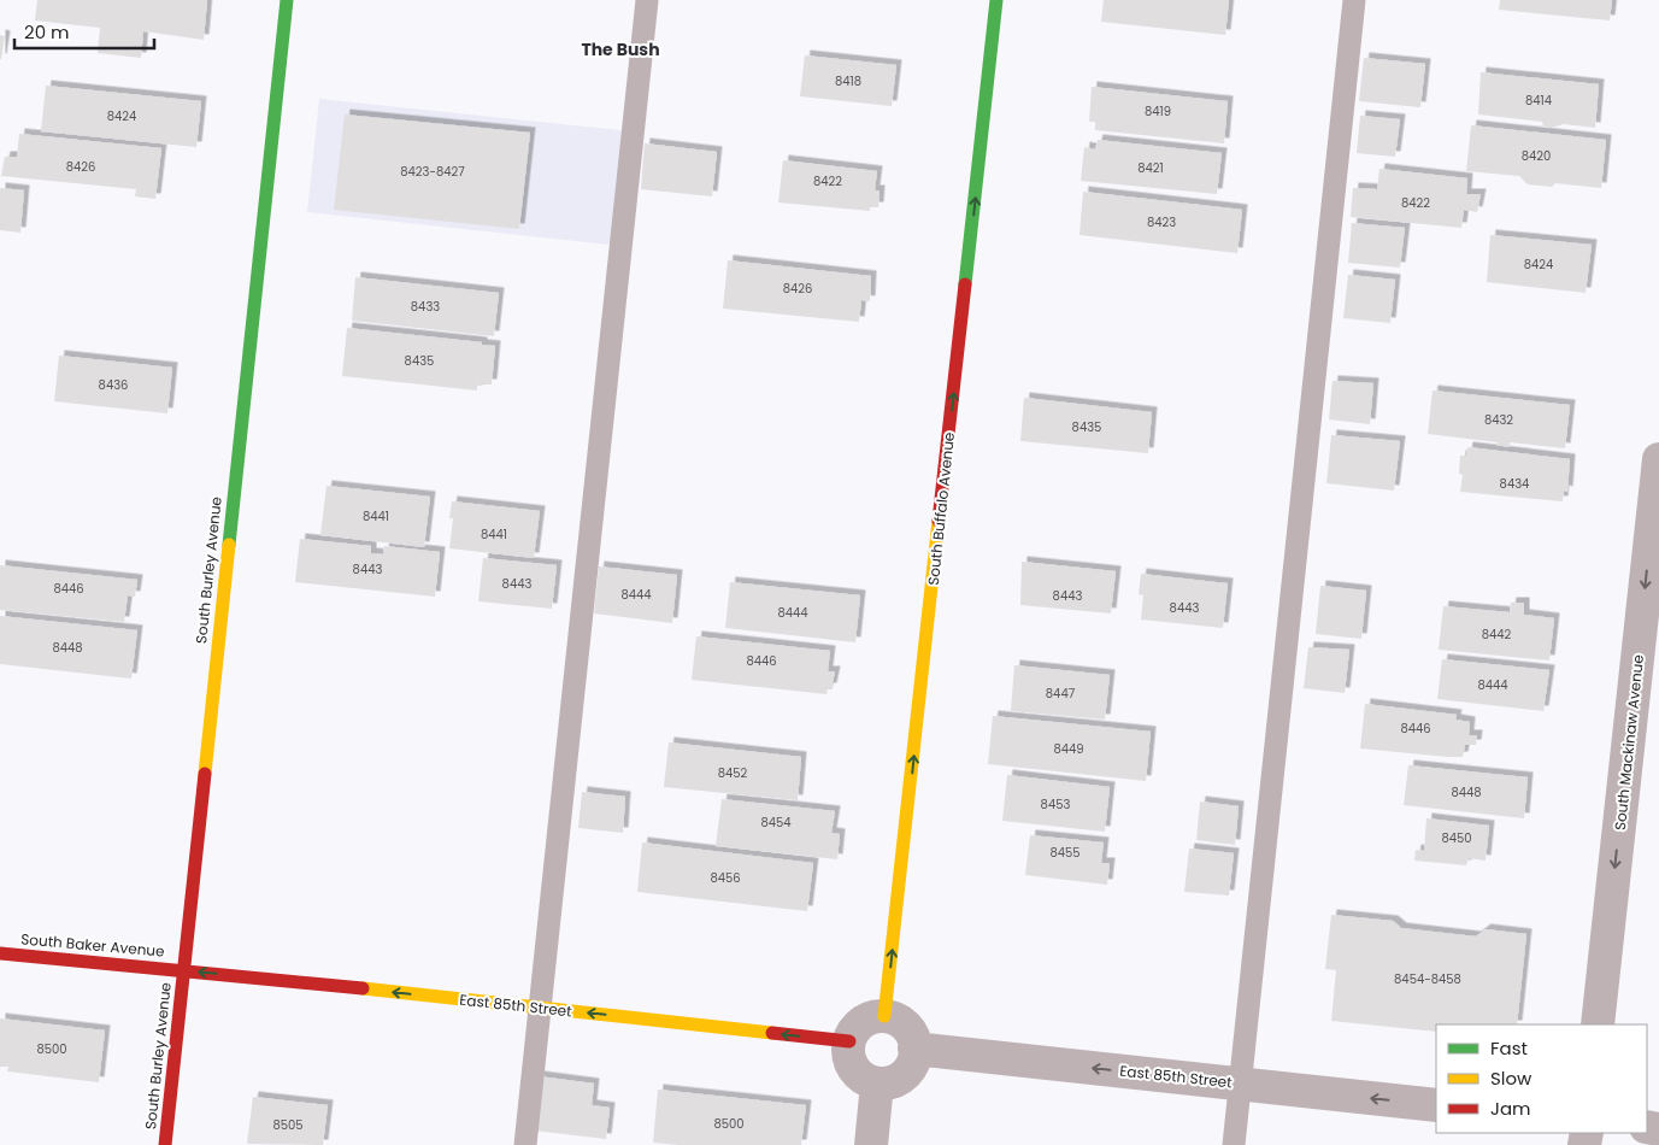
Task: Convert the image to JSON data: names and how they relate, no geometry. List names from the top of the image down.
{
  "streets": {
    "street": [
      "South Buffalo Avenue",
      "South Burley Avenue",
      "South Mackinaw Avenue",
      "South Baker Avenue",
      "East 85th Street"
    ]
  },
  "crossings": [
    ["South Buffalo Avenue", "East 85th Street"],
    ["South Burley Avenue", "South Baker Avenue"],
    ["South Burley Avenue", "East 85th Street"],
    ["South Baker Avenue", "East 85th Street"]
  ],
  "one_way": ["South Buffalo Avenue", "South Mackinaw Avenue", "East 85th Street"],
  "districts": ["The Bush"],
  "house_numbers": [
    "8418",
    "8414",
    "8419",
    "8424",
    "8420",
    "8426",
    "8421",
    "8423-8427",
    "8422",
    "8422",
    "8423",
    "8424",
    "8426",
    "8433",
    "8435",
    "8436",
    "8432",
    "8435",
    "8434",
    "8441",
    "8441",
    "8443",
    "8443",
    "8446",
    "8444",
    "8443",
    "8443",
    "8444",
    "8442",
    "8448",
    "8446",
    "8444",
    "8447",
    "8446",
    "8449",
    "8452",
    "8448",
    "8453",
    "8454",
    "8450",
    "8455",
    "8456",
    "8454-8458",
    "8500",
    "8500",
    "8505"
  ],
  "legend": ["Fast", "Slow", "Jam"],
  "scale_bar": "20 m"
}
